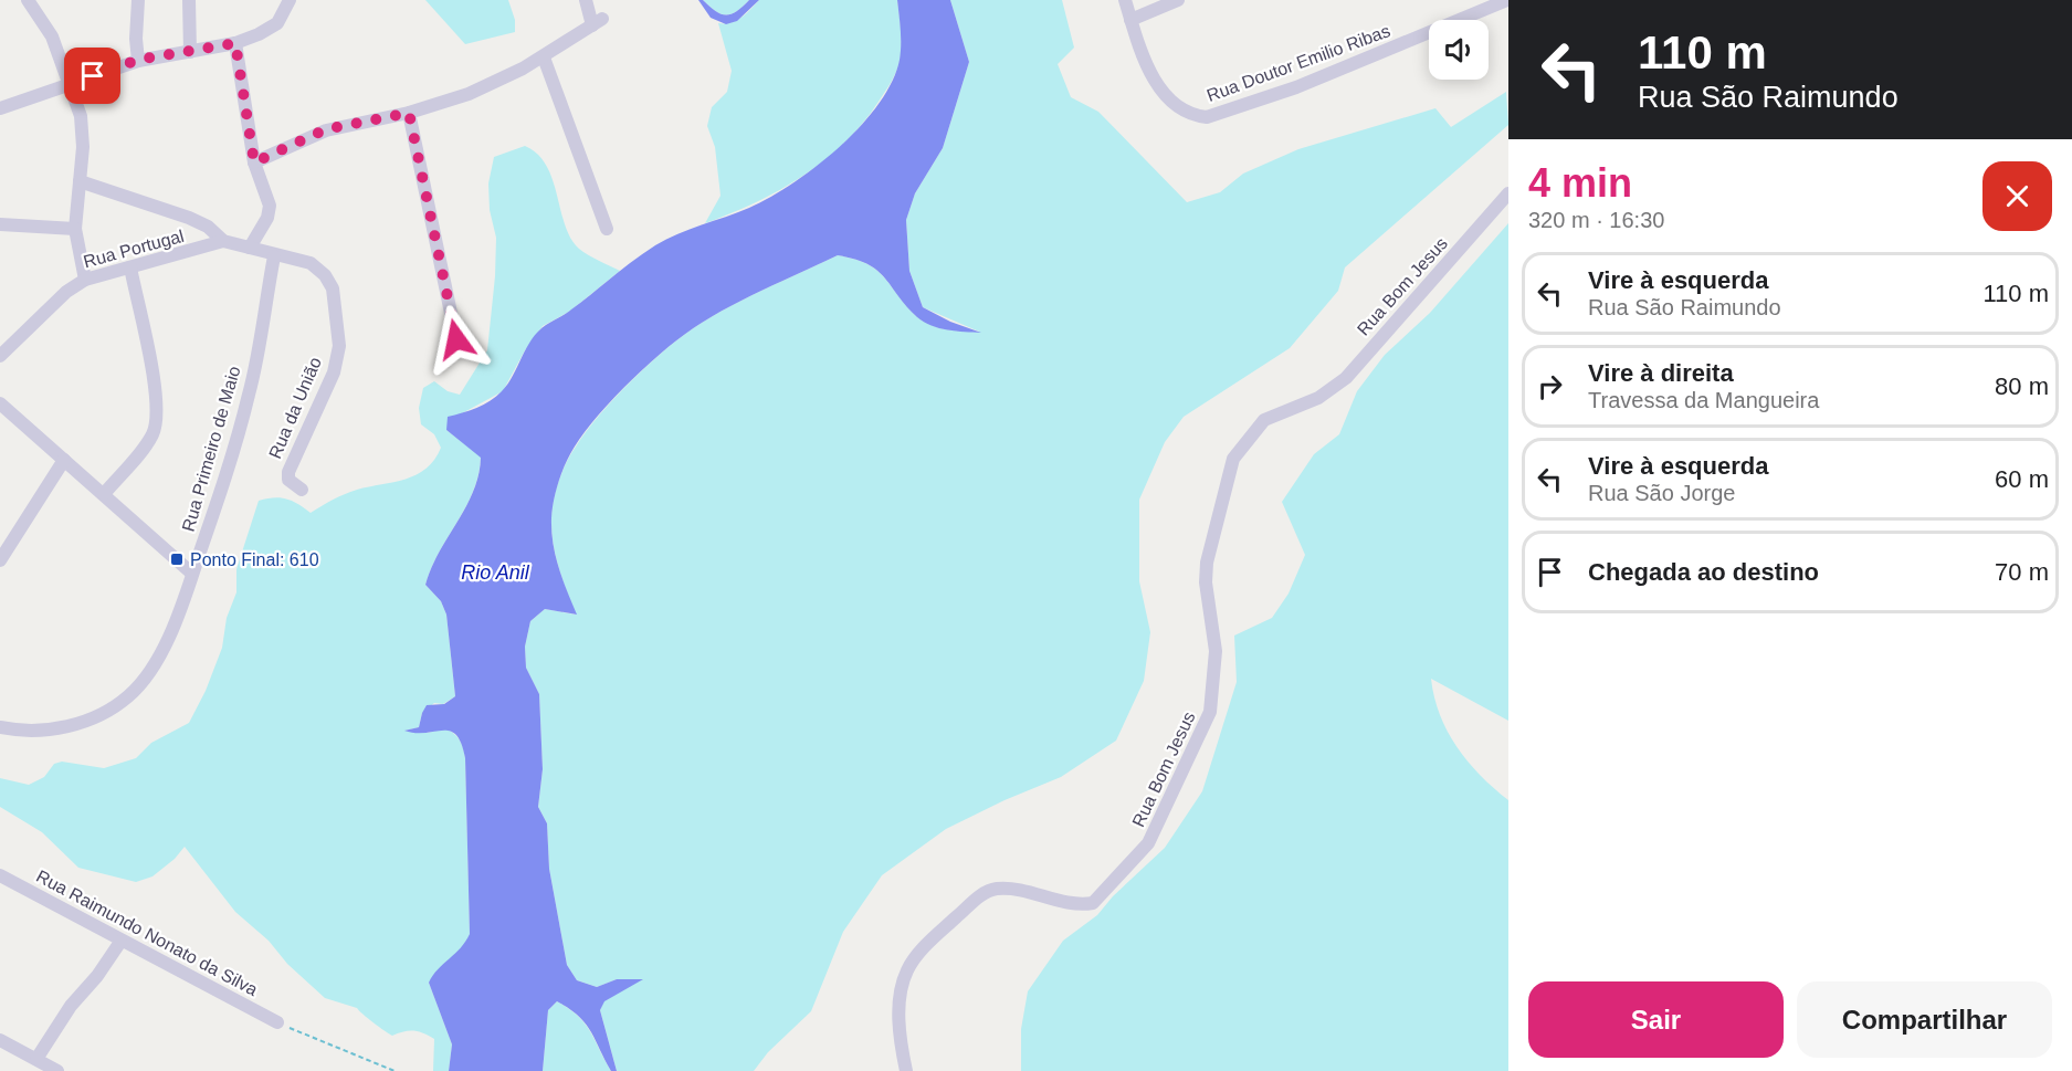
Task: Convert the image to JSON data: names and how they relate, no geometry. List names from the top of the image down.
{
  "streets": {
    "street": [
      "Rua Doutor Emilio Ribas",
      "Rua Portugal",
      "Rua Bom Jesus",
      "Rua da União",
      "Rua Primeiro de Maio",
      "Rua Raimundo Nonato da Silva"
    ]
  },
  "crossings": [
    ["Rua da União", "Rua Primeiro de Maio"]
  ],
  "water": ["Rio Anil"],
  "places": {
    "transit": ["Ponto Final: 610"]
  },
  "page": {
    "turn": ["110 m", "Rua São Raimundo"],
    "heading": ["4 min", "320 m · 16:30"],
    "list": [
      {
        "name": "Vire à esquerda",
        "note": "Rua São Raimundo",
        "value": "110 m"
      },
      {
        "name": "Vire à direita",
        "note": "Travessa da Mangueira",
        "value": "80 m"
      },
      {
        "name": "Vire à esquerda",
        "note": "Rua São Jorge",
        "value": "60 m"
      },
      {
        "name": "Chegada ao destino",
        "value": "70 m"
      }
    ],
    "buttons": ["Sair", "Compartilhar"]
  }
}
